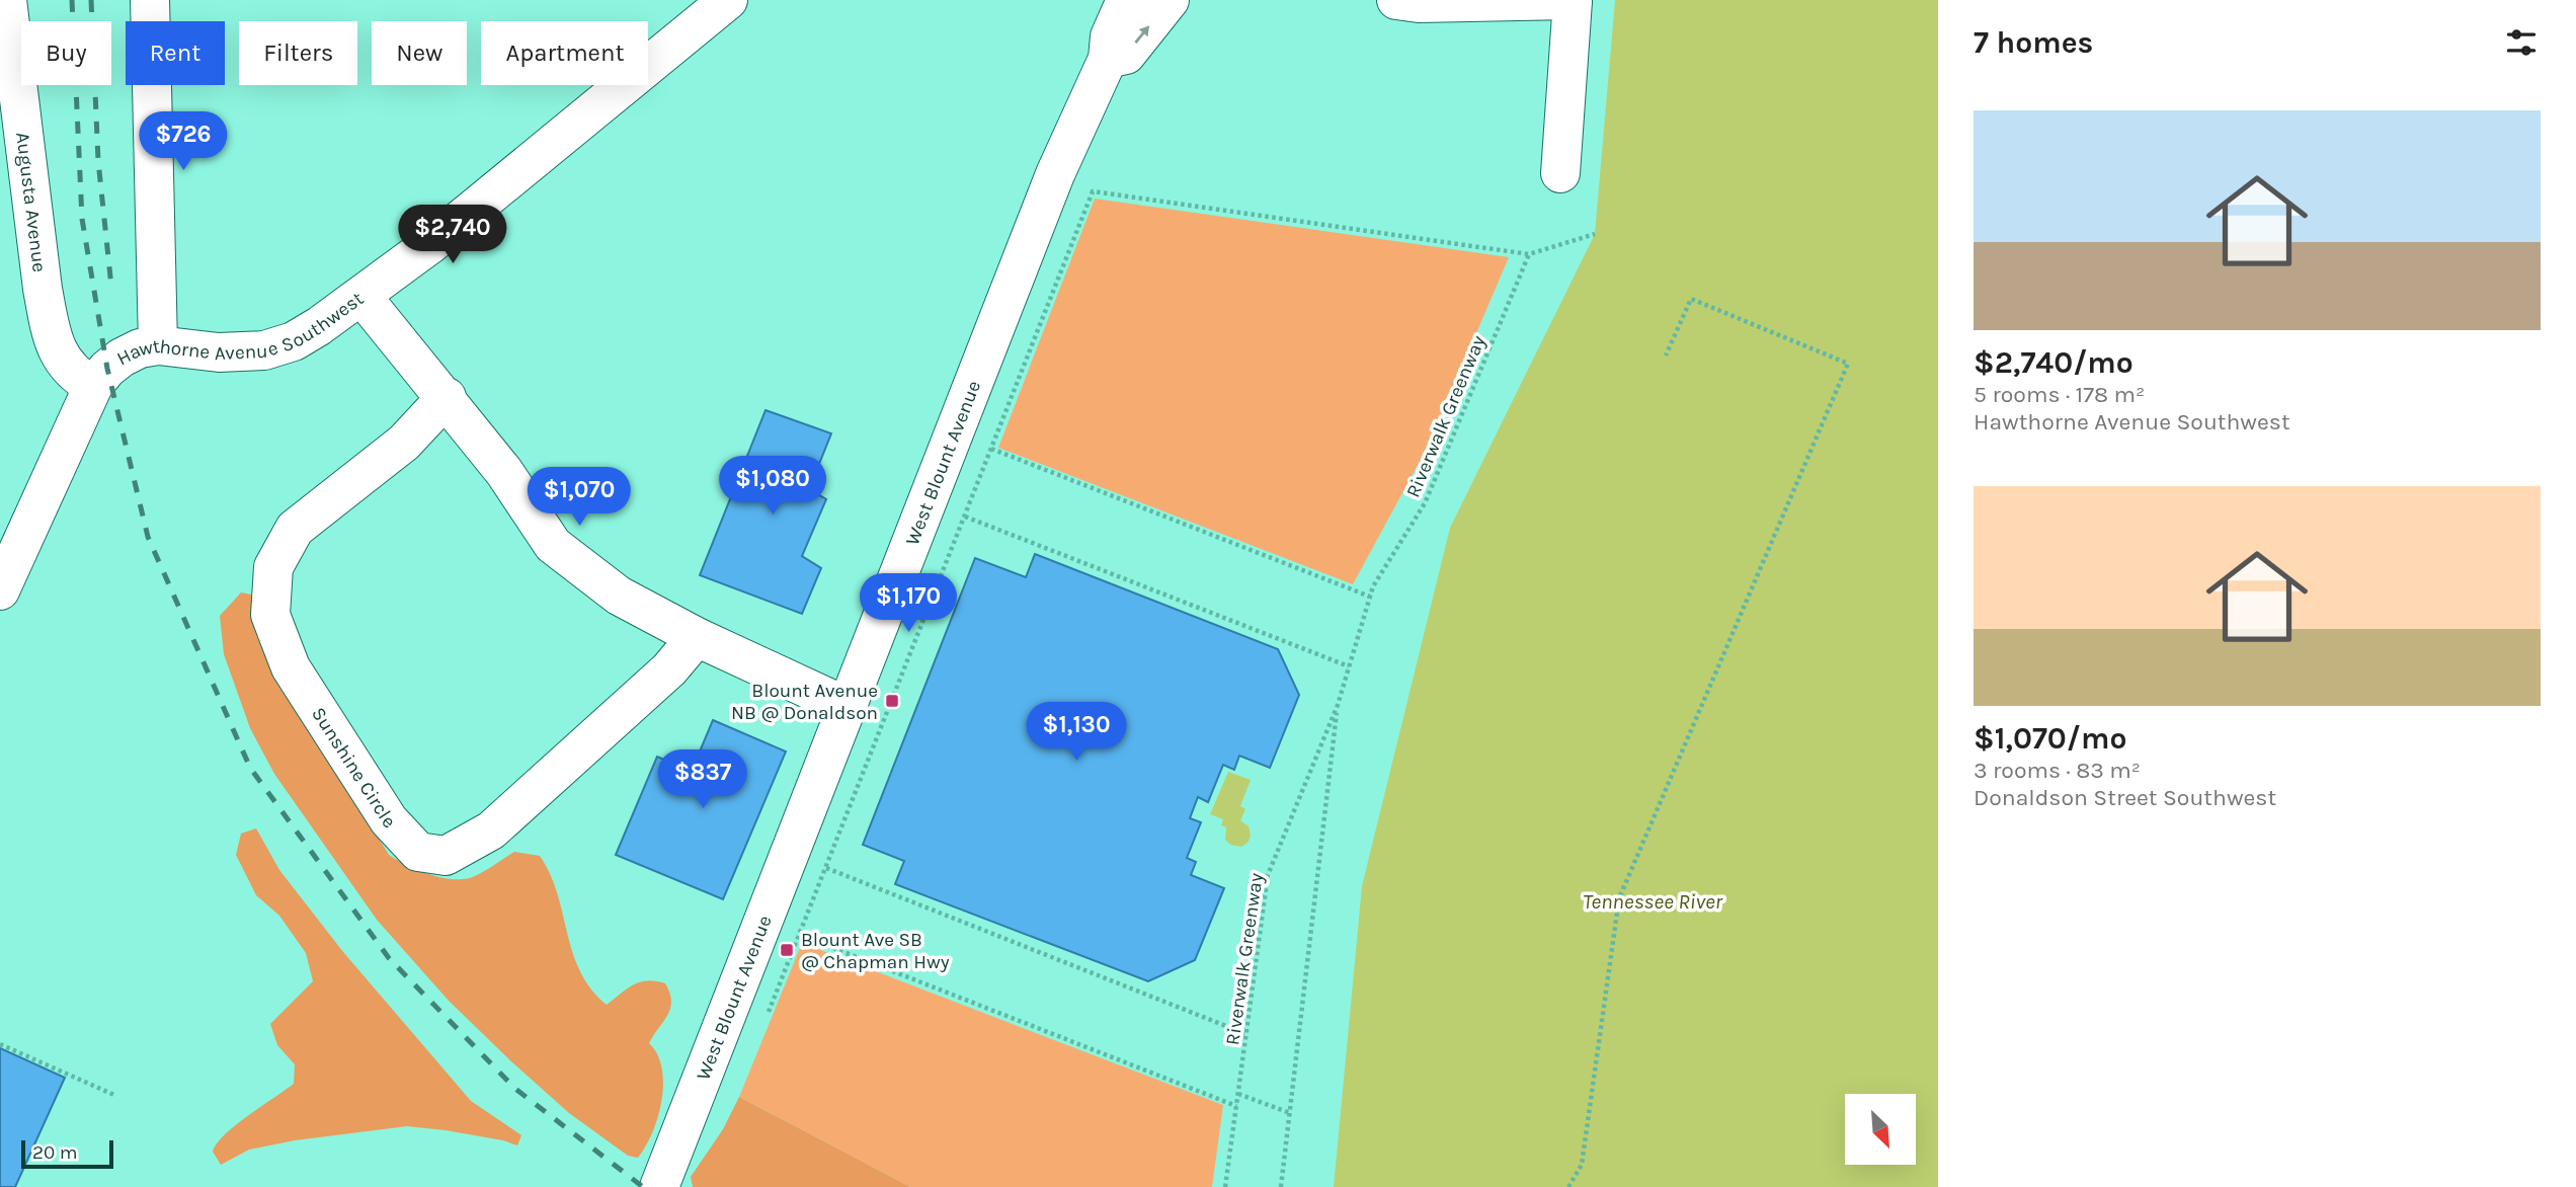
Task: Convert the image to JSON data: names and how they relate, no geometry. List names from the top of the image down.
{
  "streets": {
    "street": [
      "Augusta Avenue",
      "Hawthorne Avenue Southwest",
      "West Blount Avenue",
      "Sunshine Circle"
    ],
    "path": ["Riverwalk Greenway"]
  },
  "crossings": [
    ["Augusta Avenue", "Hawthorne Avenue Southwest"]
  ],
  "water": ["Tennessee River"],
  "places": {
    "transit": ["Blount Avenue NB @ Donaldson", "Blount Ave SB @ Chapman Hwy"]
  },
  "scale_bar": "20 m",
  "north": "bottom right",
  "page": {
    "heading": "7 homes",
    "chip": [
      "Buy",
      "Rent",
      "Filters",
      "New",
      "Apartment"
    ],
    "list": [
      {
        "name": "$2,740/mo",
        "note": "5 rooms · 178 m² · Hawthorne Avenue Southwest"
      },
      {
        "name": "$1,070/mo",
        "note": "3 rooms · 83 m² · Donaldson Street Southwest"
      }
    ],
    "price": [
      "$726",
      "$2,740",
      "$1,080",
      "$1,070",
      "$1,170",
      "$1,130",
      "$837"
    ],
    "scale": "20 m"
  }
}
